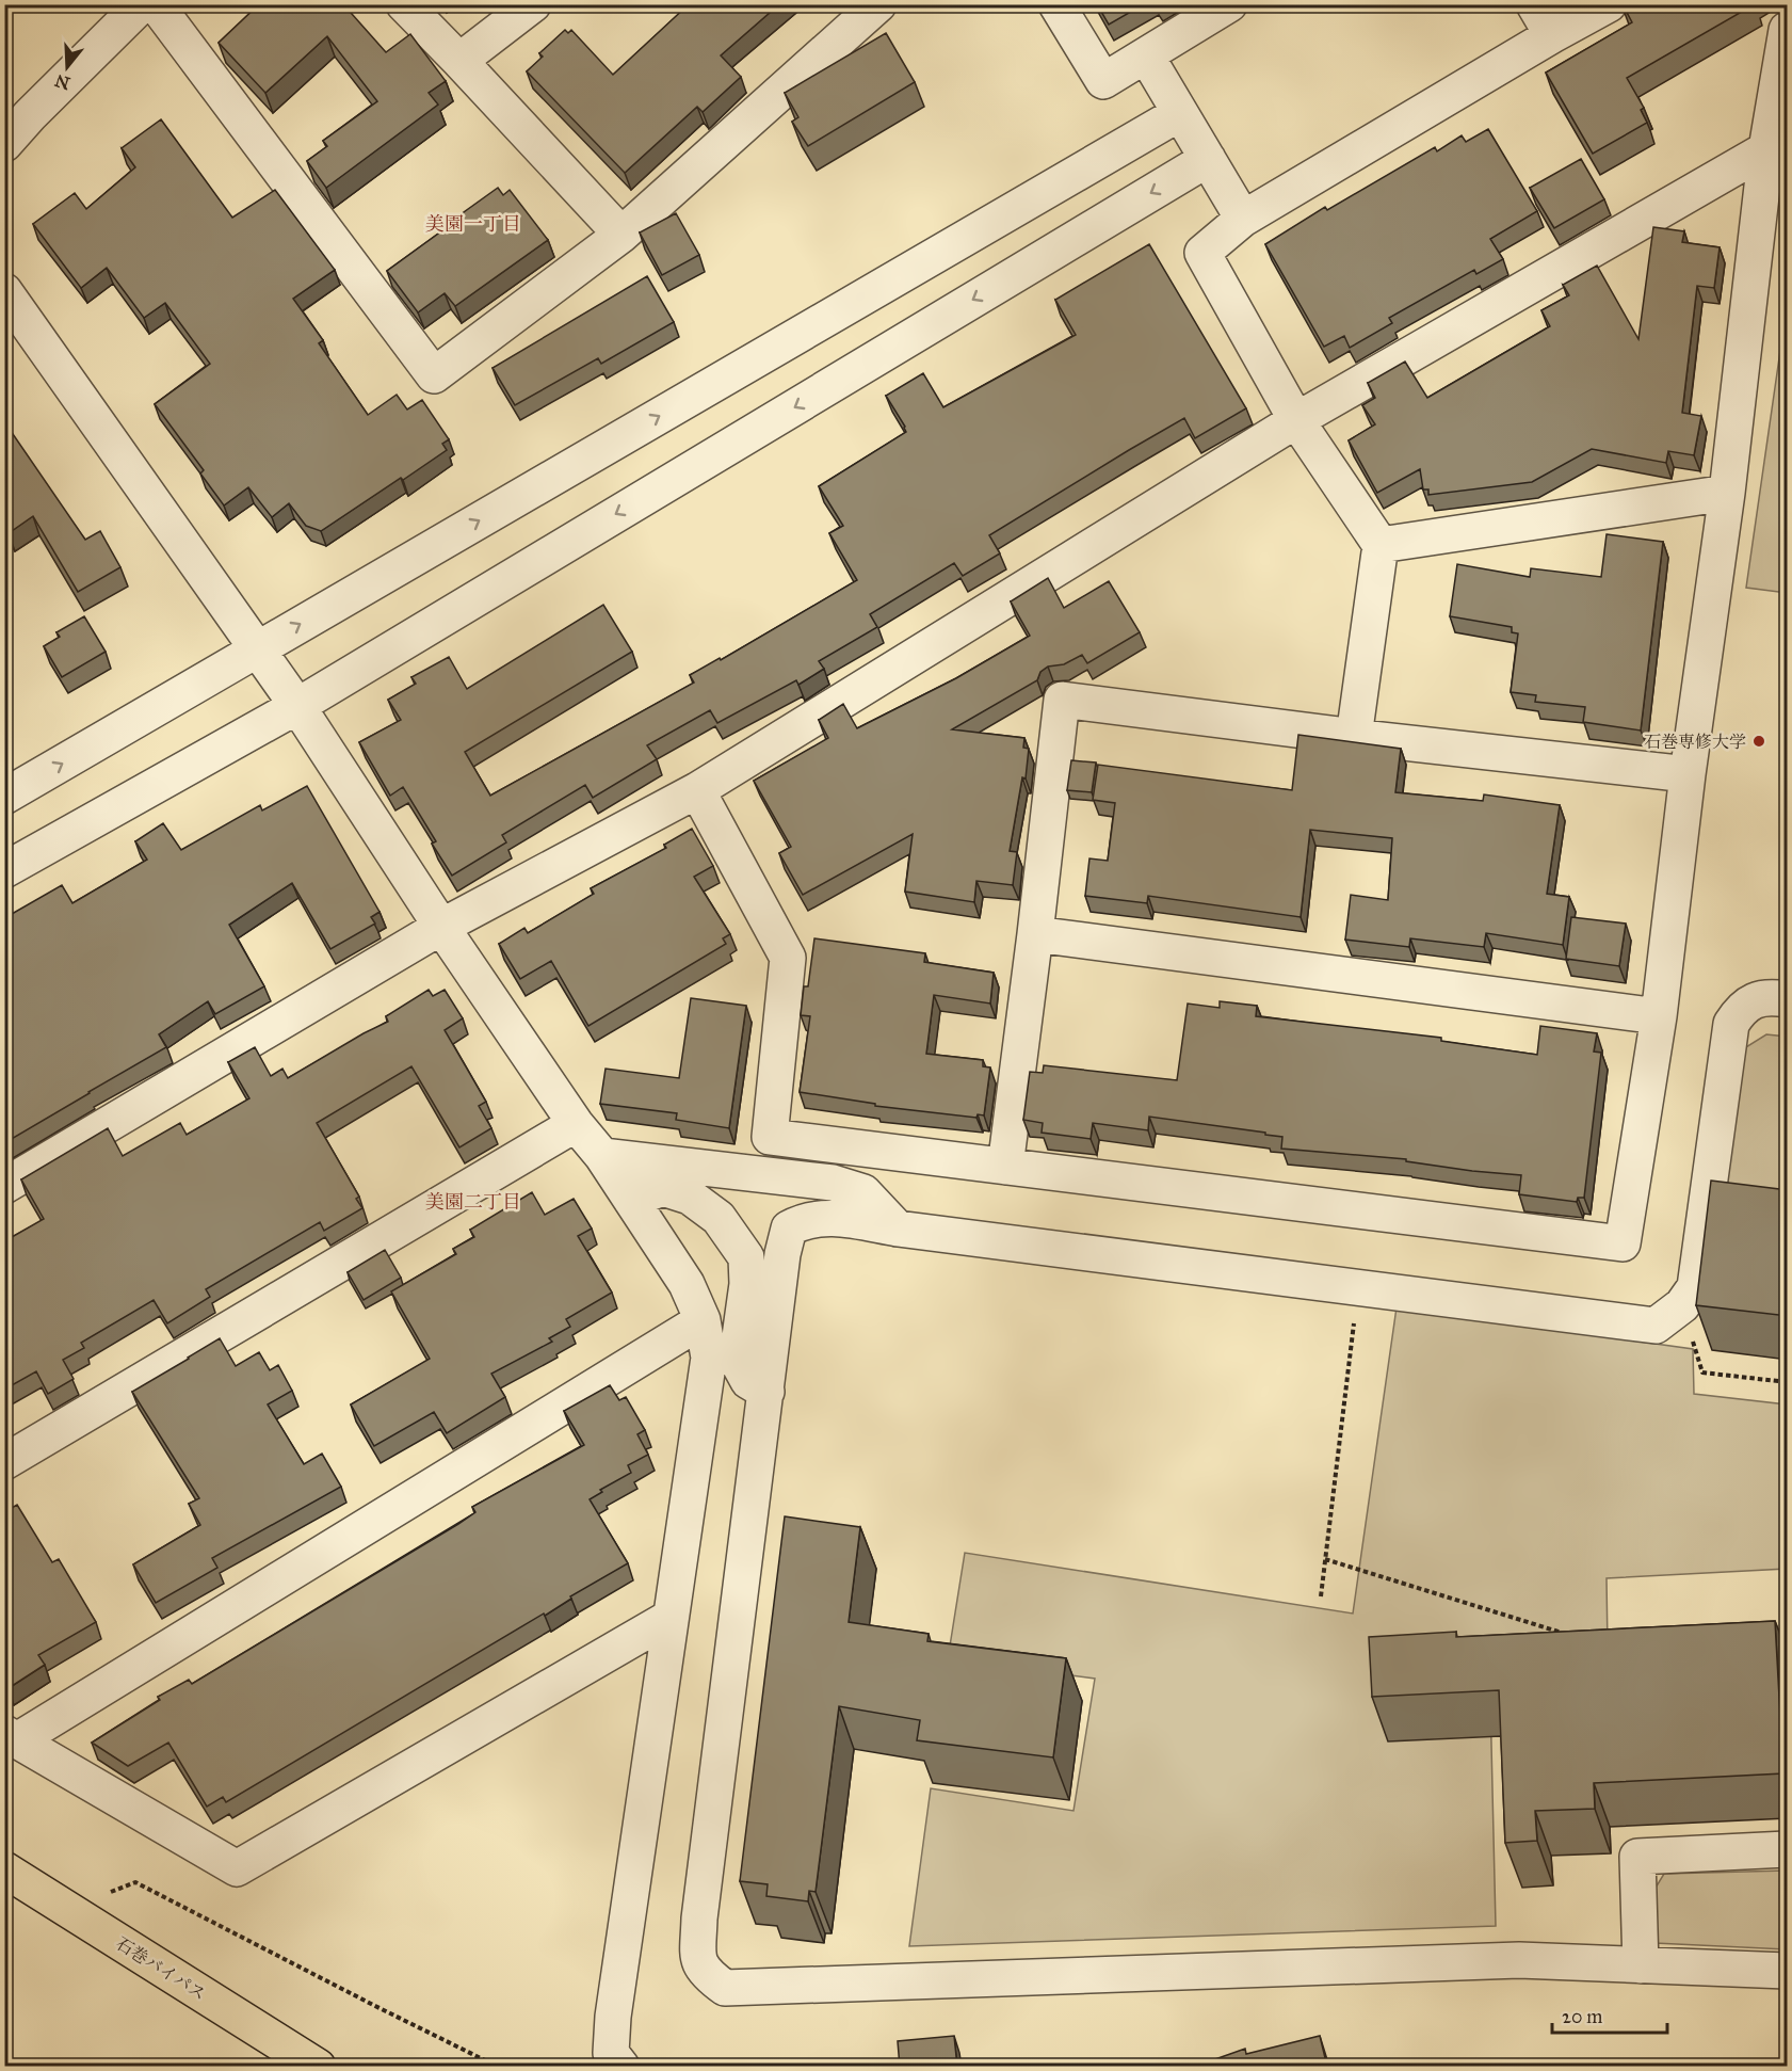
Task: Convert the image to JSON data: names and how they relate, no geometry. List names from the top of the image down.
{
  "streets": {
    "highway": ["石巻バイパス"]
  },
  "districts": ["美園一丁目", "美園二丁目"],
  "places": ["石巻専修大学"],
  "scale_bar": "20 m",
  "north": "bottom"
}
